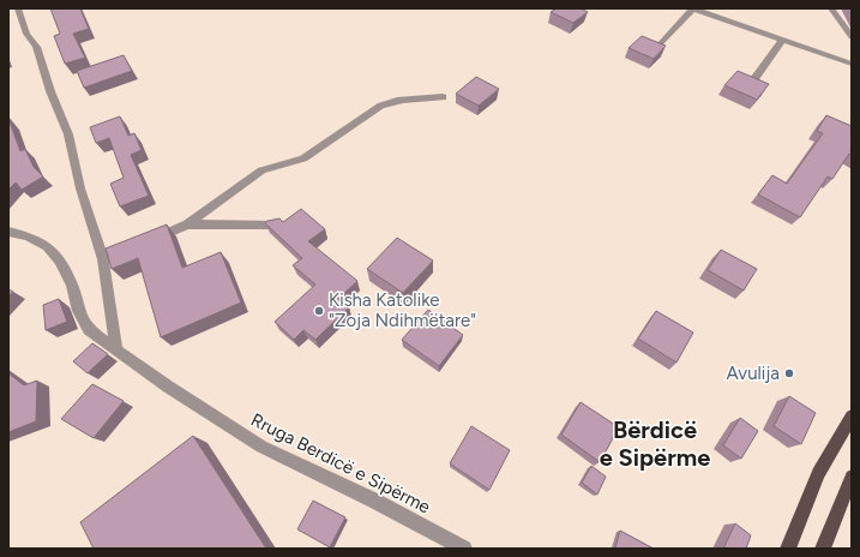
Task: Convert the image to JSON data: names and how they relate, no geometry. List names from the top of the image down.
{
  "streets": {
    "street": ["Rruga Berdicë e Sipërme"]
  },
  "districts": ["Bërdicë e Sipërme"],
  "places": ["Kisha Katolike \"Zoja Ndihmëtare\"", "Avulija"]
}
